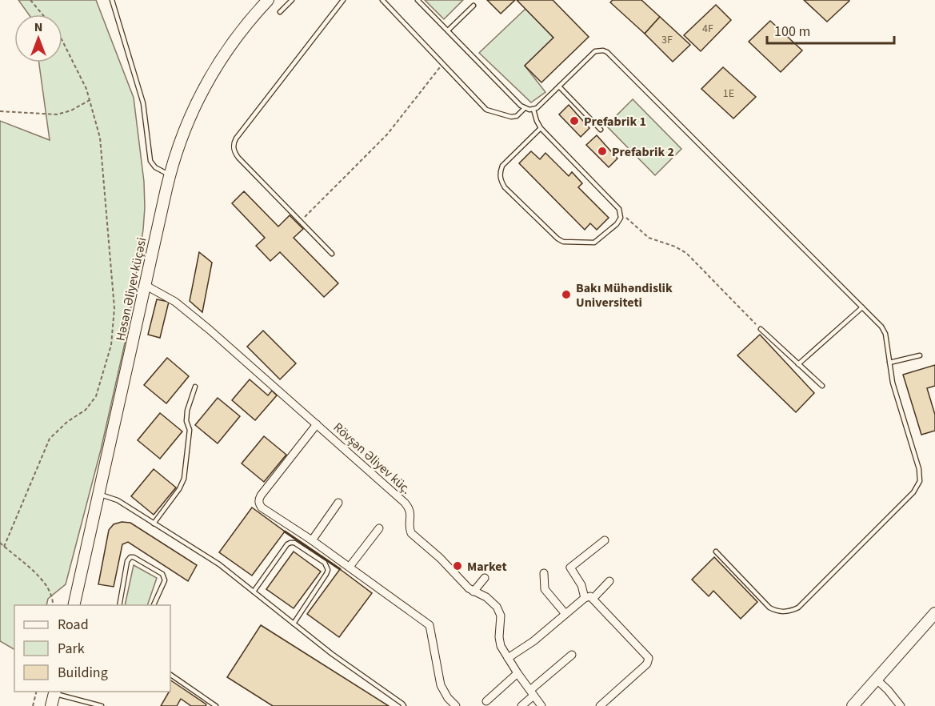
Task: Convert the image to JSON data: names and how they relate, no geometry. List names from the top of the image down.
{
  "streets": {
    "main road": ["Həsən Əliyev küçəsi"],
    "street": ["Rövşən Əliyev küç."]
  },
  "crossings": [
    ["Həsən Əliyev küçəsi", "Rövşən Əliyev küç."]
  ],
  "places": [
    "Prefabrik 1",
    "Prefabrik 2",
    "Bakı Mühəndislik Universiteti",
    "Market"
  ],
  "house_numbers": ["4F", "3F", "1E"],
  "legend": ["Road", "Park", "Building"],
  "scale_bar": "100 m",
  "north": "top"
}
